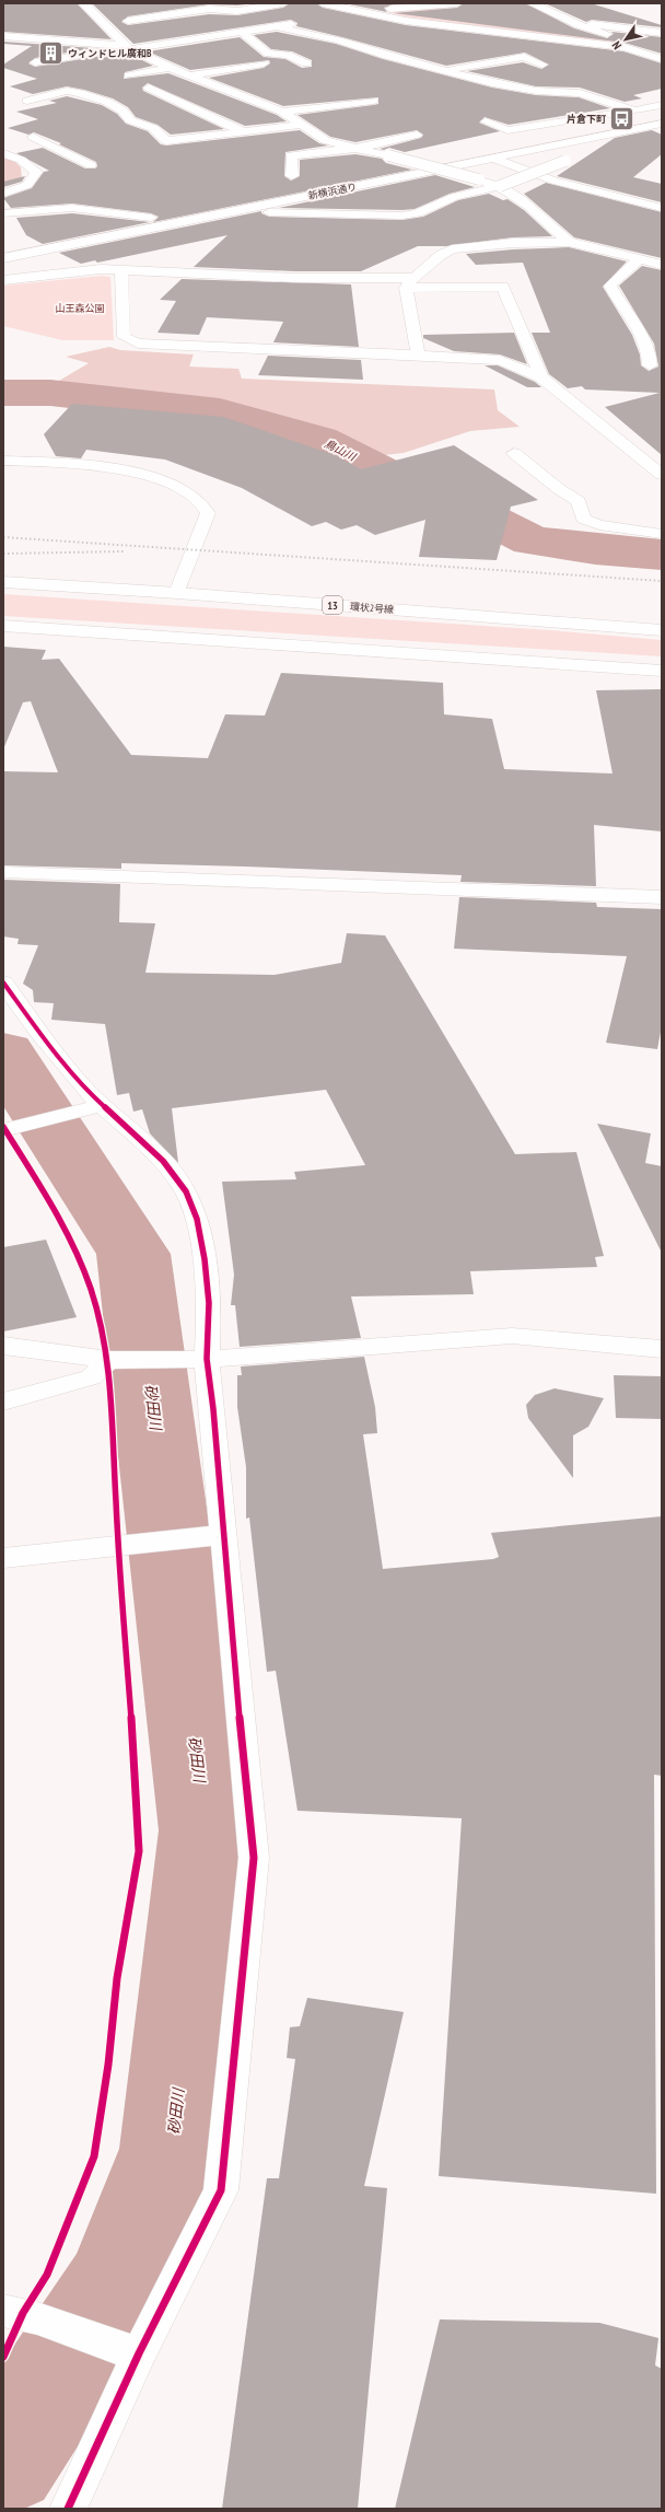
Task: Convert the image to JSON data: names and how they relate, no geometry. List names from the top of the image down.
{
  "streets": {
    "street": ["新横浜通り", "13", "環状2号線"]
  },
  "water": ["鳥山川", "砂田川"],
  "parks": ["山王森公園"],
  "places": {
    "building": ["ウィンドヒル廣和B"],
    "bus stop": ["片倉下町"]
  },
  "north": "bottom left"
}
